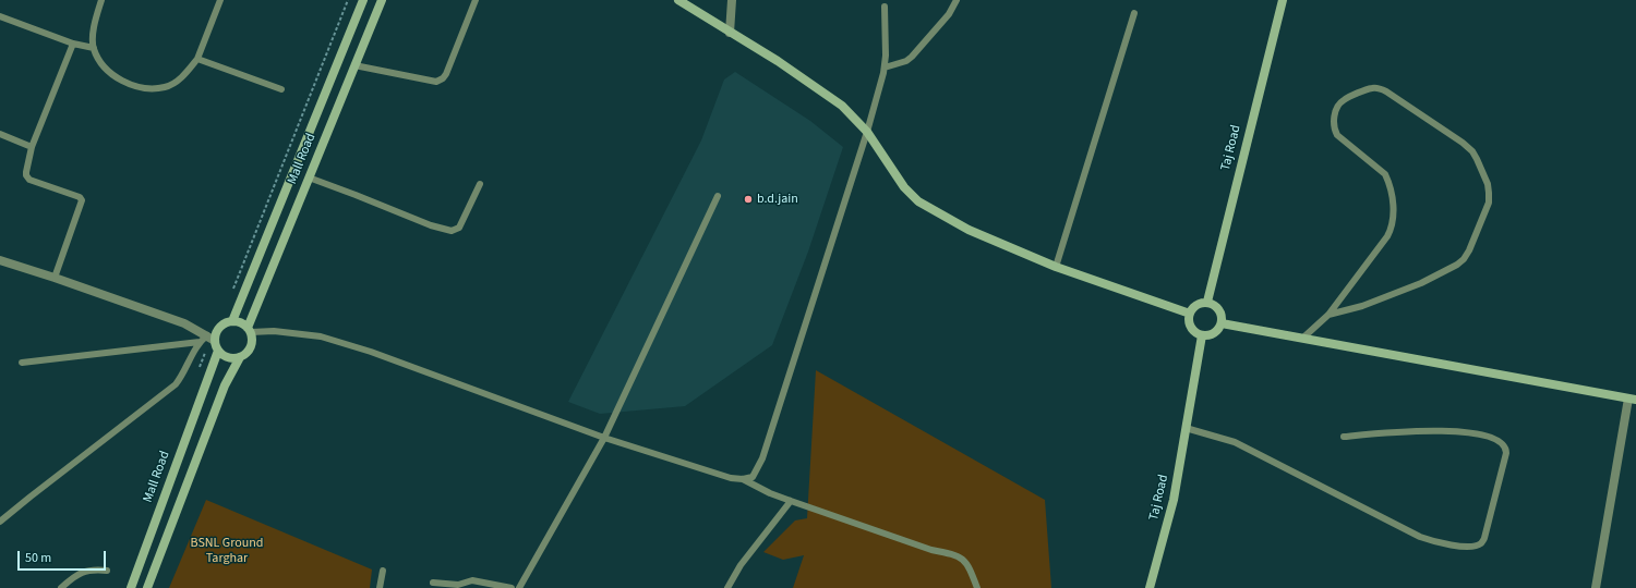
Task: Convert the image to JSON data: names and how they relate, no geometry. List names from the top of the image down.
{
  "streets": {
    "main road": ["Taj Road", "Mall Road"]
  },
  "parks": ["BSNL Ground Targhar"],
  "places": ["b.d.jain"],
  "scale_bar": "50 m"
}
